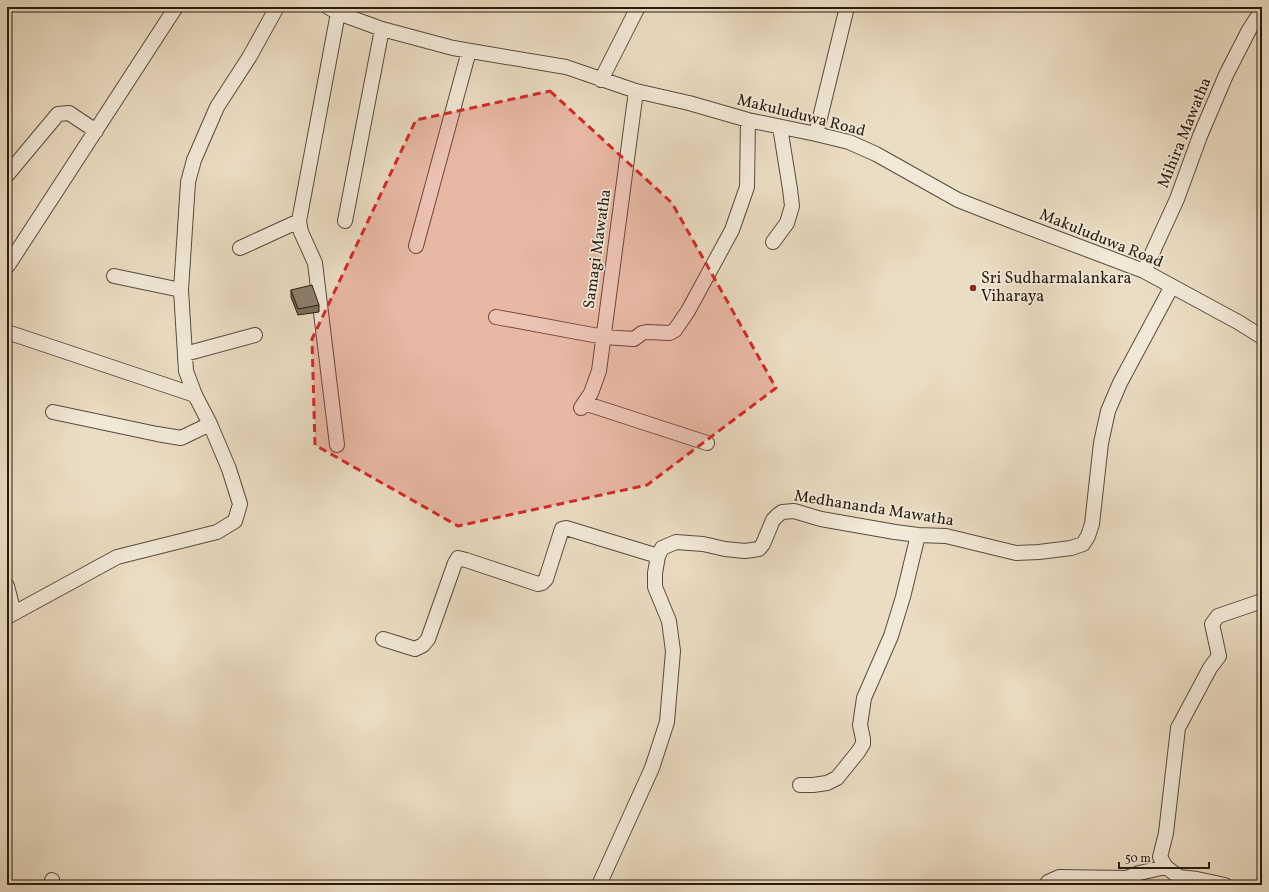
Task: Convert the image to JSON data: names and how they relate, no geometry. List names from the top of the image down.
{
  "streets": {
    "street": [
      "Makuluduwa Road",
      "Mihira Mawatha",
      "Samagi Mawatha",
      "Medhananda Mawatha"
    ]
  },
  "crossings": [
    ["Makuluduwa Road", "Mihira Mawatha"],
    ["Makuluduwa Road", "Samagi Mawatha"],
    ["Makuluduwa Road", "Medhananda Mawatha"]
  ],
  "places": ["Sri Sudharmalankara Viharaya"],
  "scale_bar": "50 m"
}
